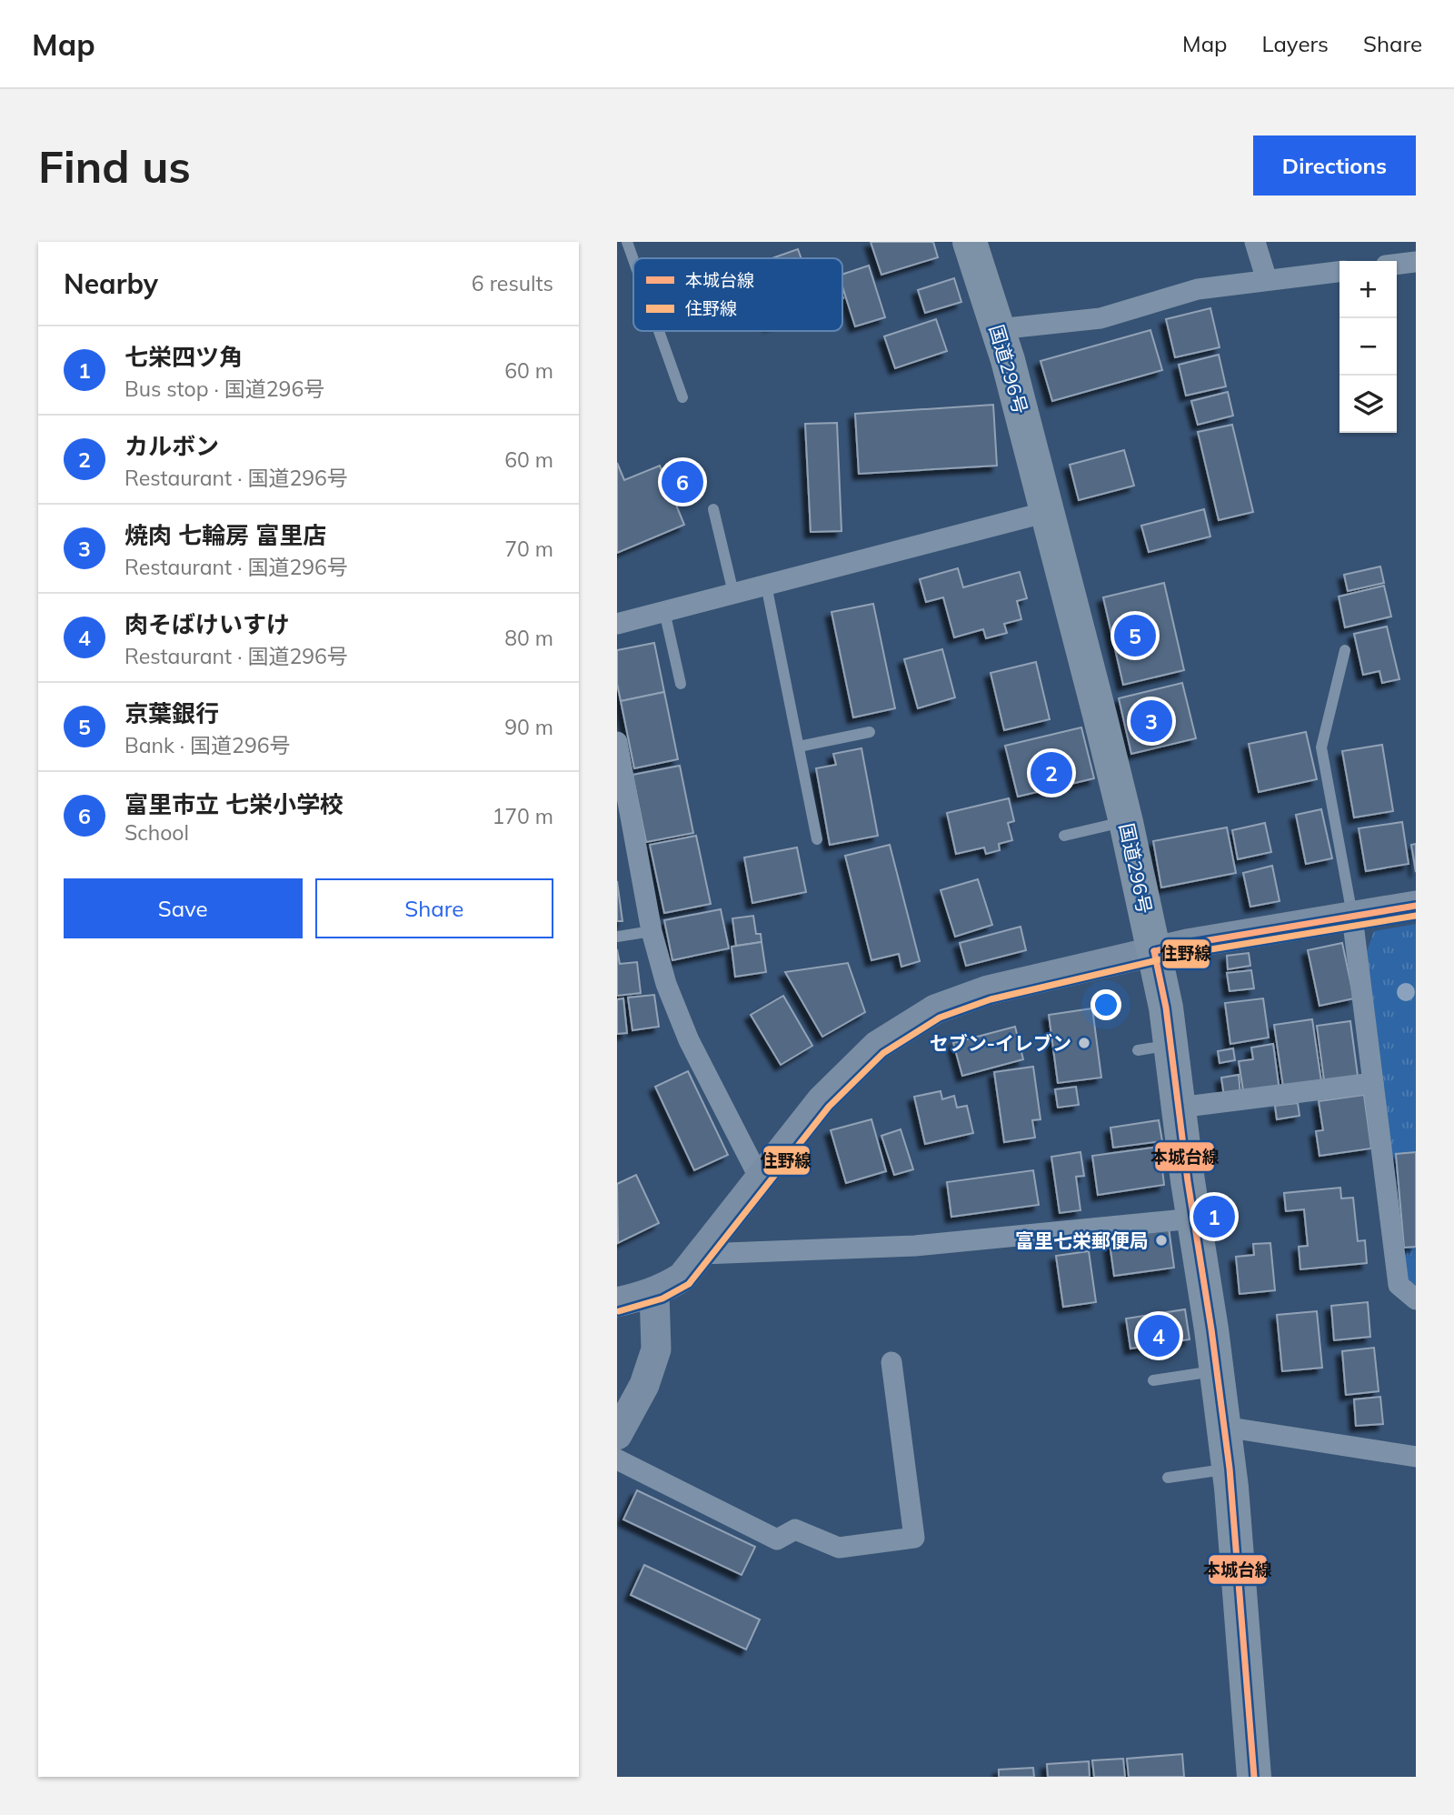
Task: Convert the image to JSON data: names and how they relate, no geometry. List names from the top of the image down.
{
  "streets": {
    "highway": ["国道296号"]
  },
  "places": ["セブン-イレブン", "富里七栄郵便局"],
  "lines": ["transit line 本城台線", "transit line 住野線"],
  "legend": ["本城台線", "住野線"],
  "page": {
    "header": "Map",
    "nav": ["Map", "Layers", "Share"],
    "buttons": [
      "Directions",
      ["Save", "Share"]
    ],
    "title": "Find us",
    "heading": ["Nearby", "6 results"],
    "map_buttons": ["+", "−"],
    "list": [
      {
        "mark": "1",
        "name": "七栄四ツ角",
        "note": "Bus stop · 国道296号",
        "value": "60 m"
      },
      {
        "mark": "2",
        "name": "カルボン",
        "note": "Restaurant · 国道296号",
        "value": "60 m"
      },
      {
        "mark": "3",
        "name": "焼肉 七輪房 富里店",
        "note": "Restaurant · 国道296号",
        "value": "70 m"
      },
      {
        "mark": "4",
        "name": "肉そばけいすけ",
        "note": "Restaurant · 国道296号",
        "value": "80 m"
      },
      {
        "mark": "5",
        "name": "京葉銀行",
        "note": "Bank · 国道296号",
        "value": "90 m"
      },
      {
        "mark": "6",
        "name": "富里市立 七栄小学校",
        "note": "School",
        "value": "170 m"
      }
    ],
    "pins": [
      "6",
      "5",
      "3",
      "2",
      "1",
      "4"
    ]
  }
}
